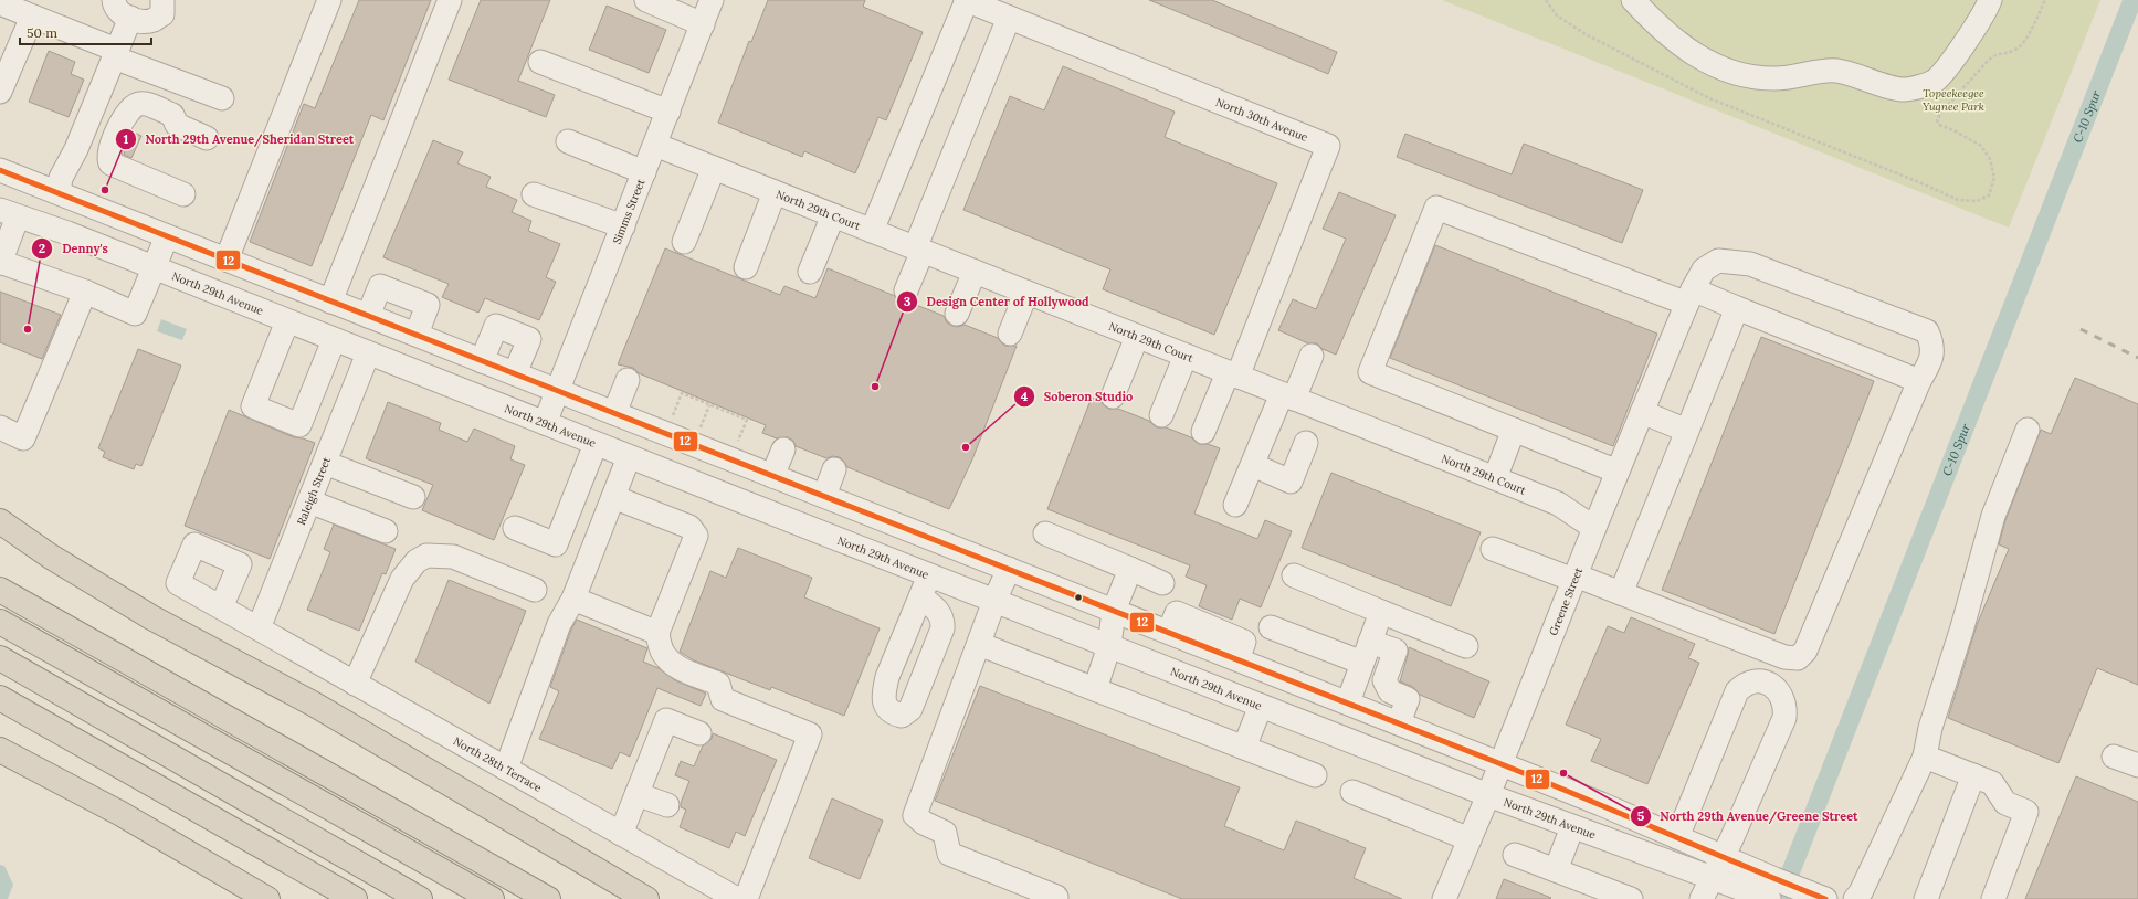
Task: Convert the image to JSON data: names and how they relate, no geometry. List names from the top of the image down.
{
  "streets": {
    "street": [
      "North 30th Avenue",
      "North 29th Court",
      "Simms Street",
      "North 29th Avenue",
      "Raleigh Street",
      "Greene Street",
      "North 28th Terrace"
    ]
  },
  "crossings": [
    ["North 30th Avenue", "North 29th Court"],
    ["North 29th Court", "Simms Street"],
    ["North 29th Court", "Greene Street"],
    ["Simms Street", "North 29th Avenue"],
    ["North 29th Avenue", "Raleigh Street"],
    ["North 29th Avenue", "Greene Street"],
    ["Raleigh Street", "North 28th Terrace"]
  ],
  "water": ["C-10 Spur"],
  "parks": ["Topeekeegee Yugnee Park"],
  "places": [
    "North 29th Avenue/Sheridan Street",
    "Denny's",
    "Design Center of Hollywood",
    "Soberon Studio",
    "North 29th Avenue/Greene Street"
  ],
  "lines": ["transit line 12"],
  "scale_bar": "50 m"
}
